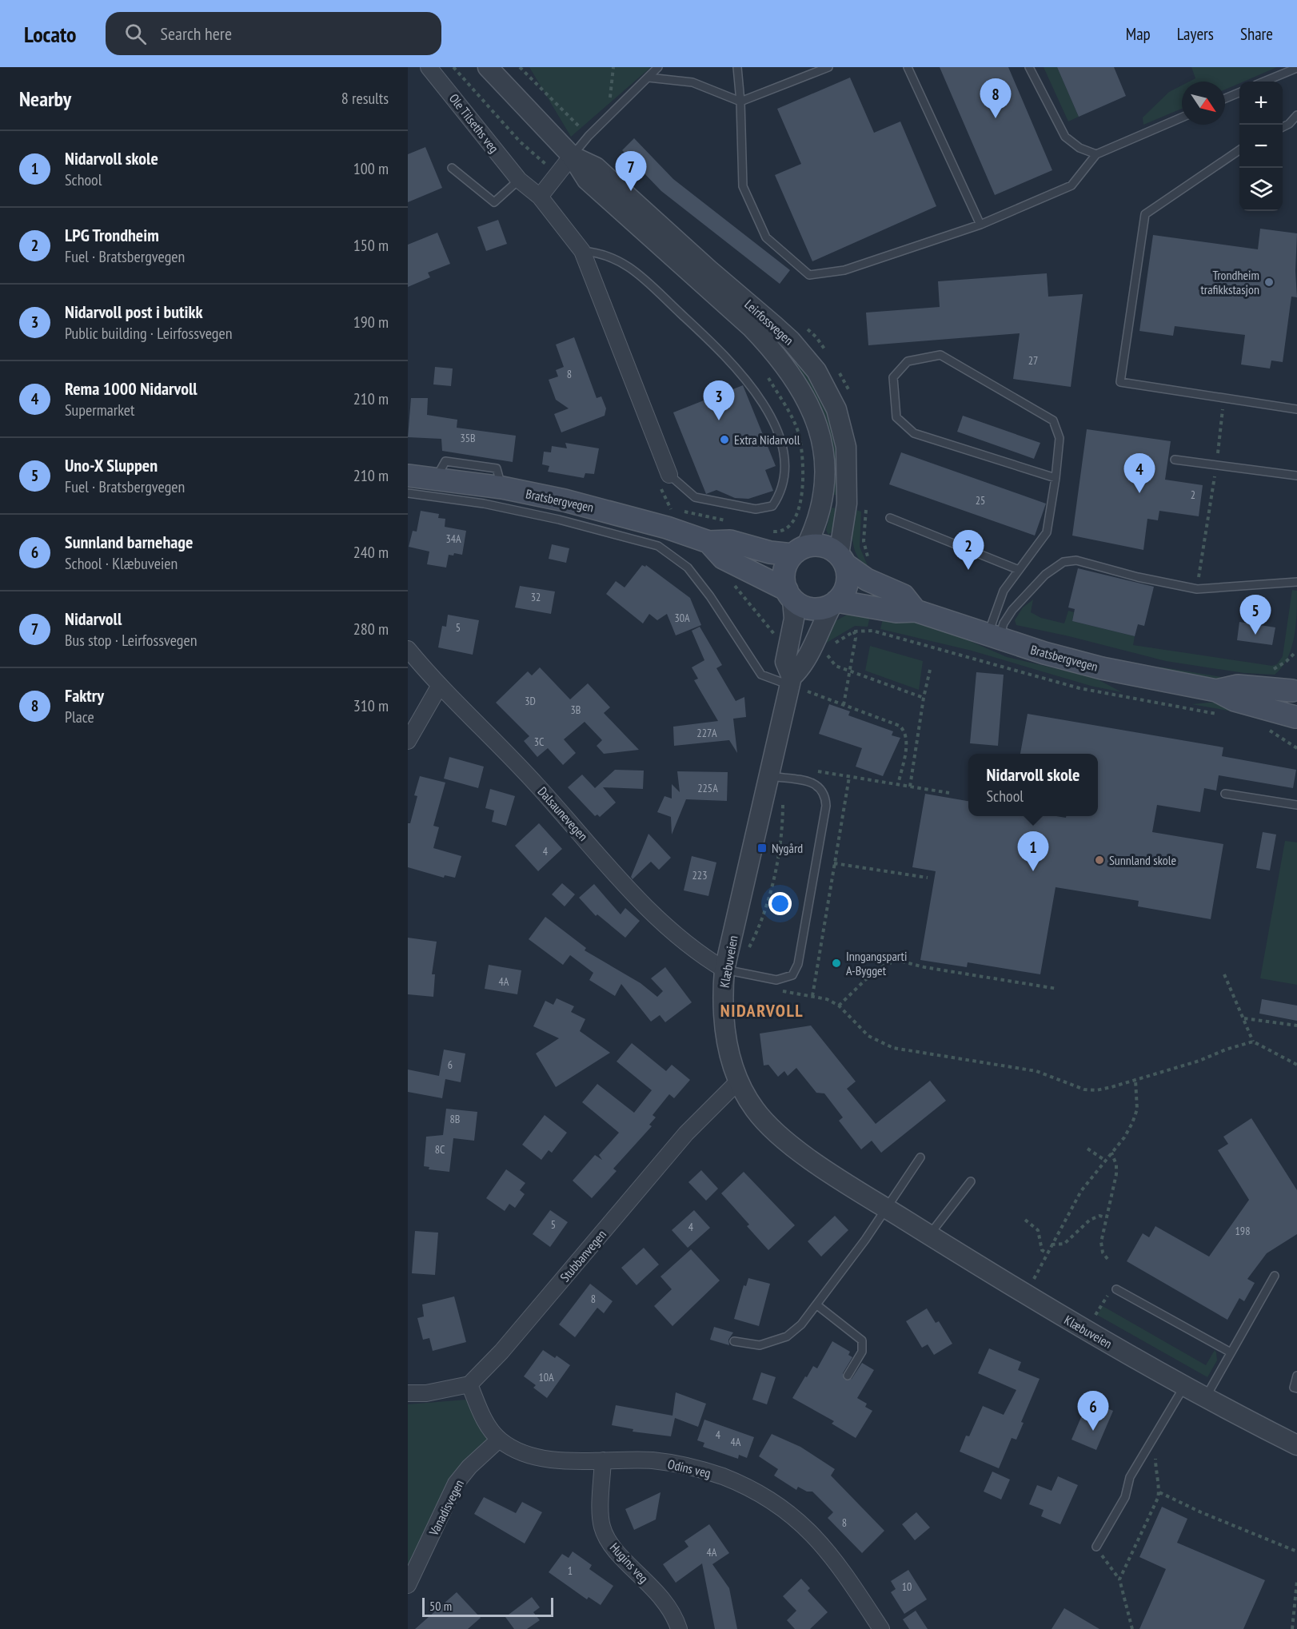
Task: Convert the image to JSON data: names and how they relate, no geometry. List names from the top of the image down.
{
  "streets": {
    "main road": ["Bratsbergvegen"],
    "street": [
      "Ole Tilseths veg",
      "Leirfossvegen",
      "Dalsaunevegen",
      "Klæbuveien",
      "Stubbanvegen",
      "Odins veg",
      "Vanadisvegen",
      "Hugins veg"
    ]
  },
  "crossings": [
    ["Leirfossvegen", "Bratsbergvegen"],
    ["Leirfossvegen", "Klæbuveien"],
    ["Bratsbergvegen", "Klæbuveien"],
    ["Dalsaunevegen", "Klæbuveien"],
    ["Klæbuveien", "Stubbanvegen"],
    ["Stubbanvegen", "Odins veg"],
    ["Odins veg", "Vanadisvegen"],
    ["Odins veg", "Hugins veg"]
  ],
  "districts": ["NIDARVOLL"],
  "places": {
    "other": [
      "Trondheim trafikkstasjon",
      "Extra Nidarvoll",
      "Sunnland skole",
      "Inngangsparti A-Bygget"
    ],
    "transit": ["Nygård"]
  },
  "house_numbers": [
    "27",
    "8",
    "35B",
    "2",
    "25",
    "34A",
    "32",
    "30A",
    "5",
    "3D",
    "3B",
    "227A",
    "3C",
    "225A",
    "4",
    "223",
    "4A",
    "6",
    "8B",
    "8C",
    "5",
    "4",
    "198",
    "8",
    "10A",
    "4",
    "4A",
    "8",
    "4A",
    "1",
    "10"
  ],
  "scale_bar": "50 m",
  "north": "bottom right",
  "page": {
    "header": "Locato",
    "search": "Search here",
    "nav": ["Map", "Layers", "Share"],
    "heading": ["Nearby", "8 results"],
    "pins": [
      "8",
      "7",
      "3",
      "4",
      "2",
      "5",
      "1",
      "6"
    ],
    "map_buttons": ["+", "−"],
    "list": [
      {
        "mark": "1",
        "name": "Nidarvoll skole",
        "note": "School",
        "value": "100 m"
      },
      {
        "mark": "2",
        "name": "LPG Trondheim",
        "note": "Fuel · Bratsbergvegen",
        "value": "150 m"
      },
      {
        "mark": "3",
        "name": "Nidarvoll post i butikk",
        "note": "Public building · Leirfossvegen",
        "value": "190 m"
      },
      {
        "mark": "4",
        "name": "Rema 1000 Nidarvoll",
        "note": "Supermarket",
        "value": "210 m"
      },
      {
        "mark": "5",
        "name": "Uno-X Sluppen",
        "note": "Fuel · Bratsbergvegen",
        "value": "210 m"
      },
      {
        "mark": "6",
        "name": "Sunnland barnehage",
        "note": "School · Klæbuveien",
        "value": "240 m"
      },
      {
        "mark": "7",
        "name": "Nidarvoll",
        "note": "Bus stop · Leirfossvegen",
        "value": "280 m"
      },
      {
        "mark": "8",
        "name": "Faktry",
        "note": "Place",
        "value": "310 m"
      }
    ],
    "popup": ["Nidarvoll skole", "School"],
    "scale": "50 m"
  }
}
